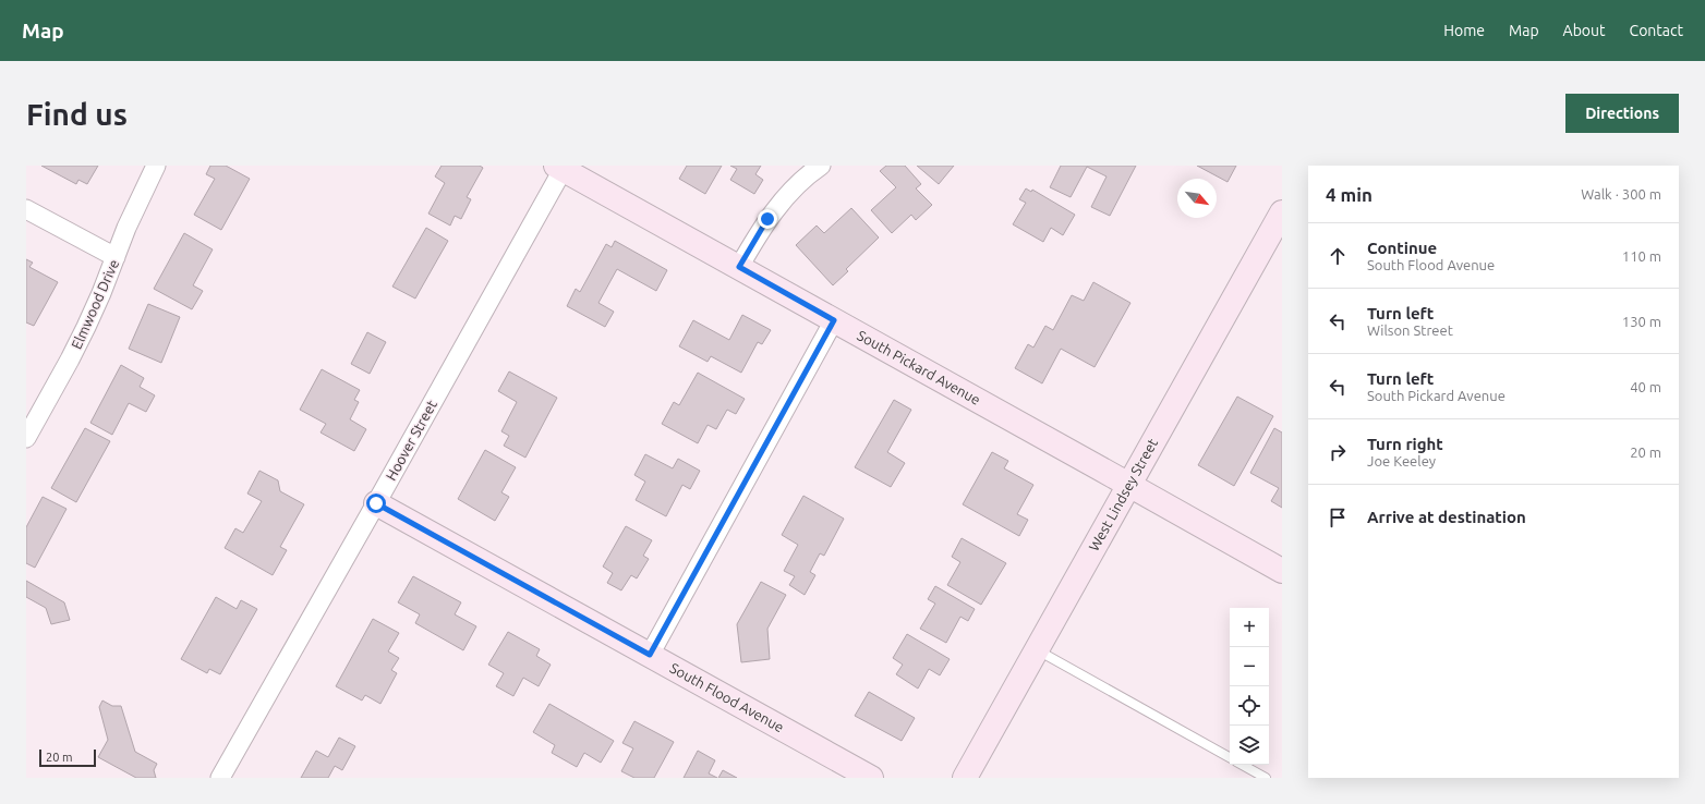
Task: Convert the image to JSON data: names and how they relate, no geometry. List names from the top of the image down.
{
  "streets": {
    "street": [
      "Elmwood Drive",
      "South Pickard Avenue",
      "Hoover Street",
      "West Lindsey Street",
      "South Flood Avenue"
    ]
  },
  "crossings": [
    ["South Pickard Avenue", "Hoover Street"],
    ["South Pickard Avenue", "West Lindsey Street"],
    ["Hoover Street", "South Flood Avenue"]
  ],
  "scale_bar": "20 m",
  "north": "bottom right",
  "page": {
    "header": "Map",
    "nav": [
      "Home",
      "Map",
      "About",
      "Contact"
    ],
    "buttons": "Directions",
    "title": "Find us",
    "heading": ["4 min", "Walk · 300 m"],
    "list": [
      ["Continue", "South Flood Avenue", "110 m"],
      ["Turn left", "Wilson Street", "130 m"],
      ["Turn left", "South Pickard Avenue", "40 m"],
      ["Turn right", "Joe Keeley", "20 m"],
      "Arrive at destination"
    ],
    "map_buttons": ["+", "−"],
    "scale": "20 m"
  }
}
